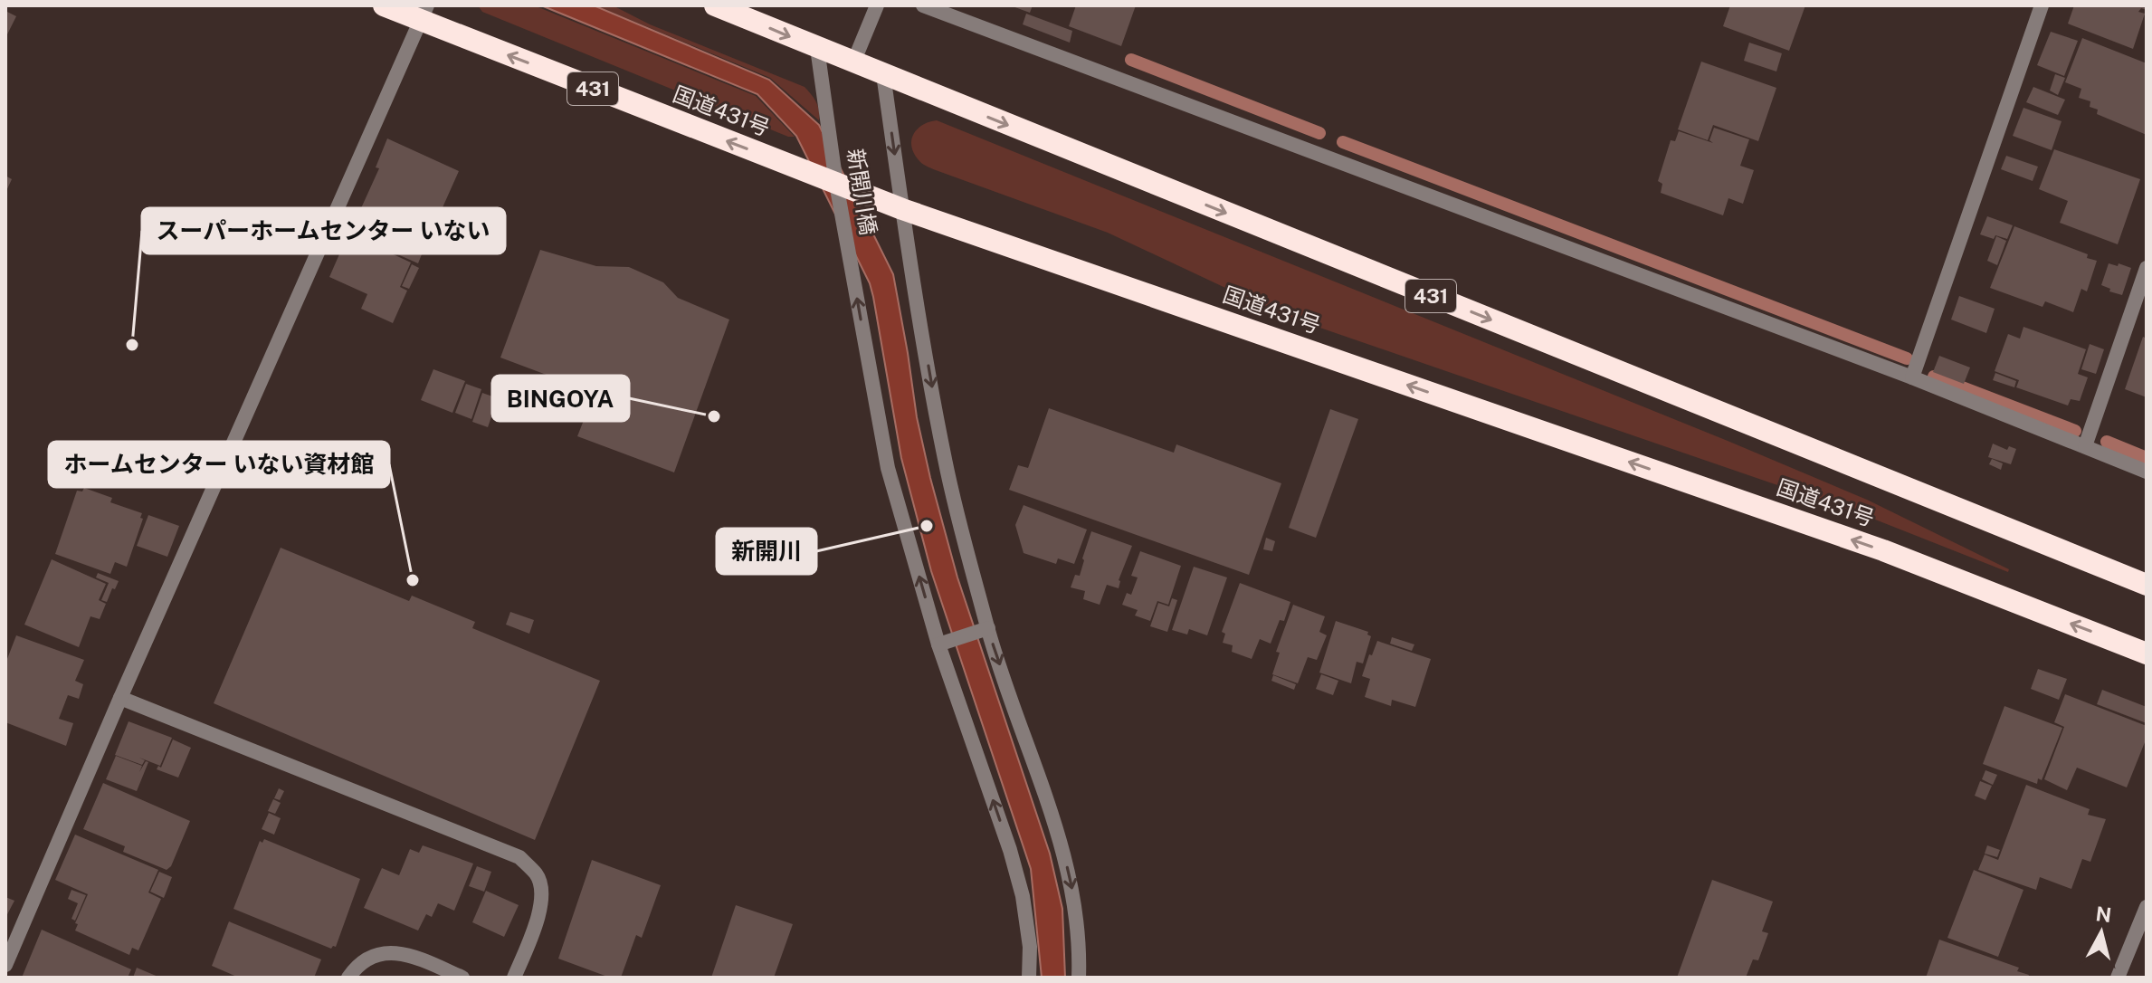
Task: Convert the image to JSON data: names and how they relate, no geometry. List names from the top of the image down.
{
  "streets": {
    "highway": ["431", "国道431号"],
    "street": ["新開川橋"]
  },
  "crossings": [
    ["国道431号", "新開川橋"]
  ],
  "places": [
    "スーパーホームセンター いない",
    "BINGOYA",
    "新開川",
    "ホームセンター いない資材館"
  ],
  "north": "top"
}
